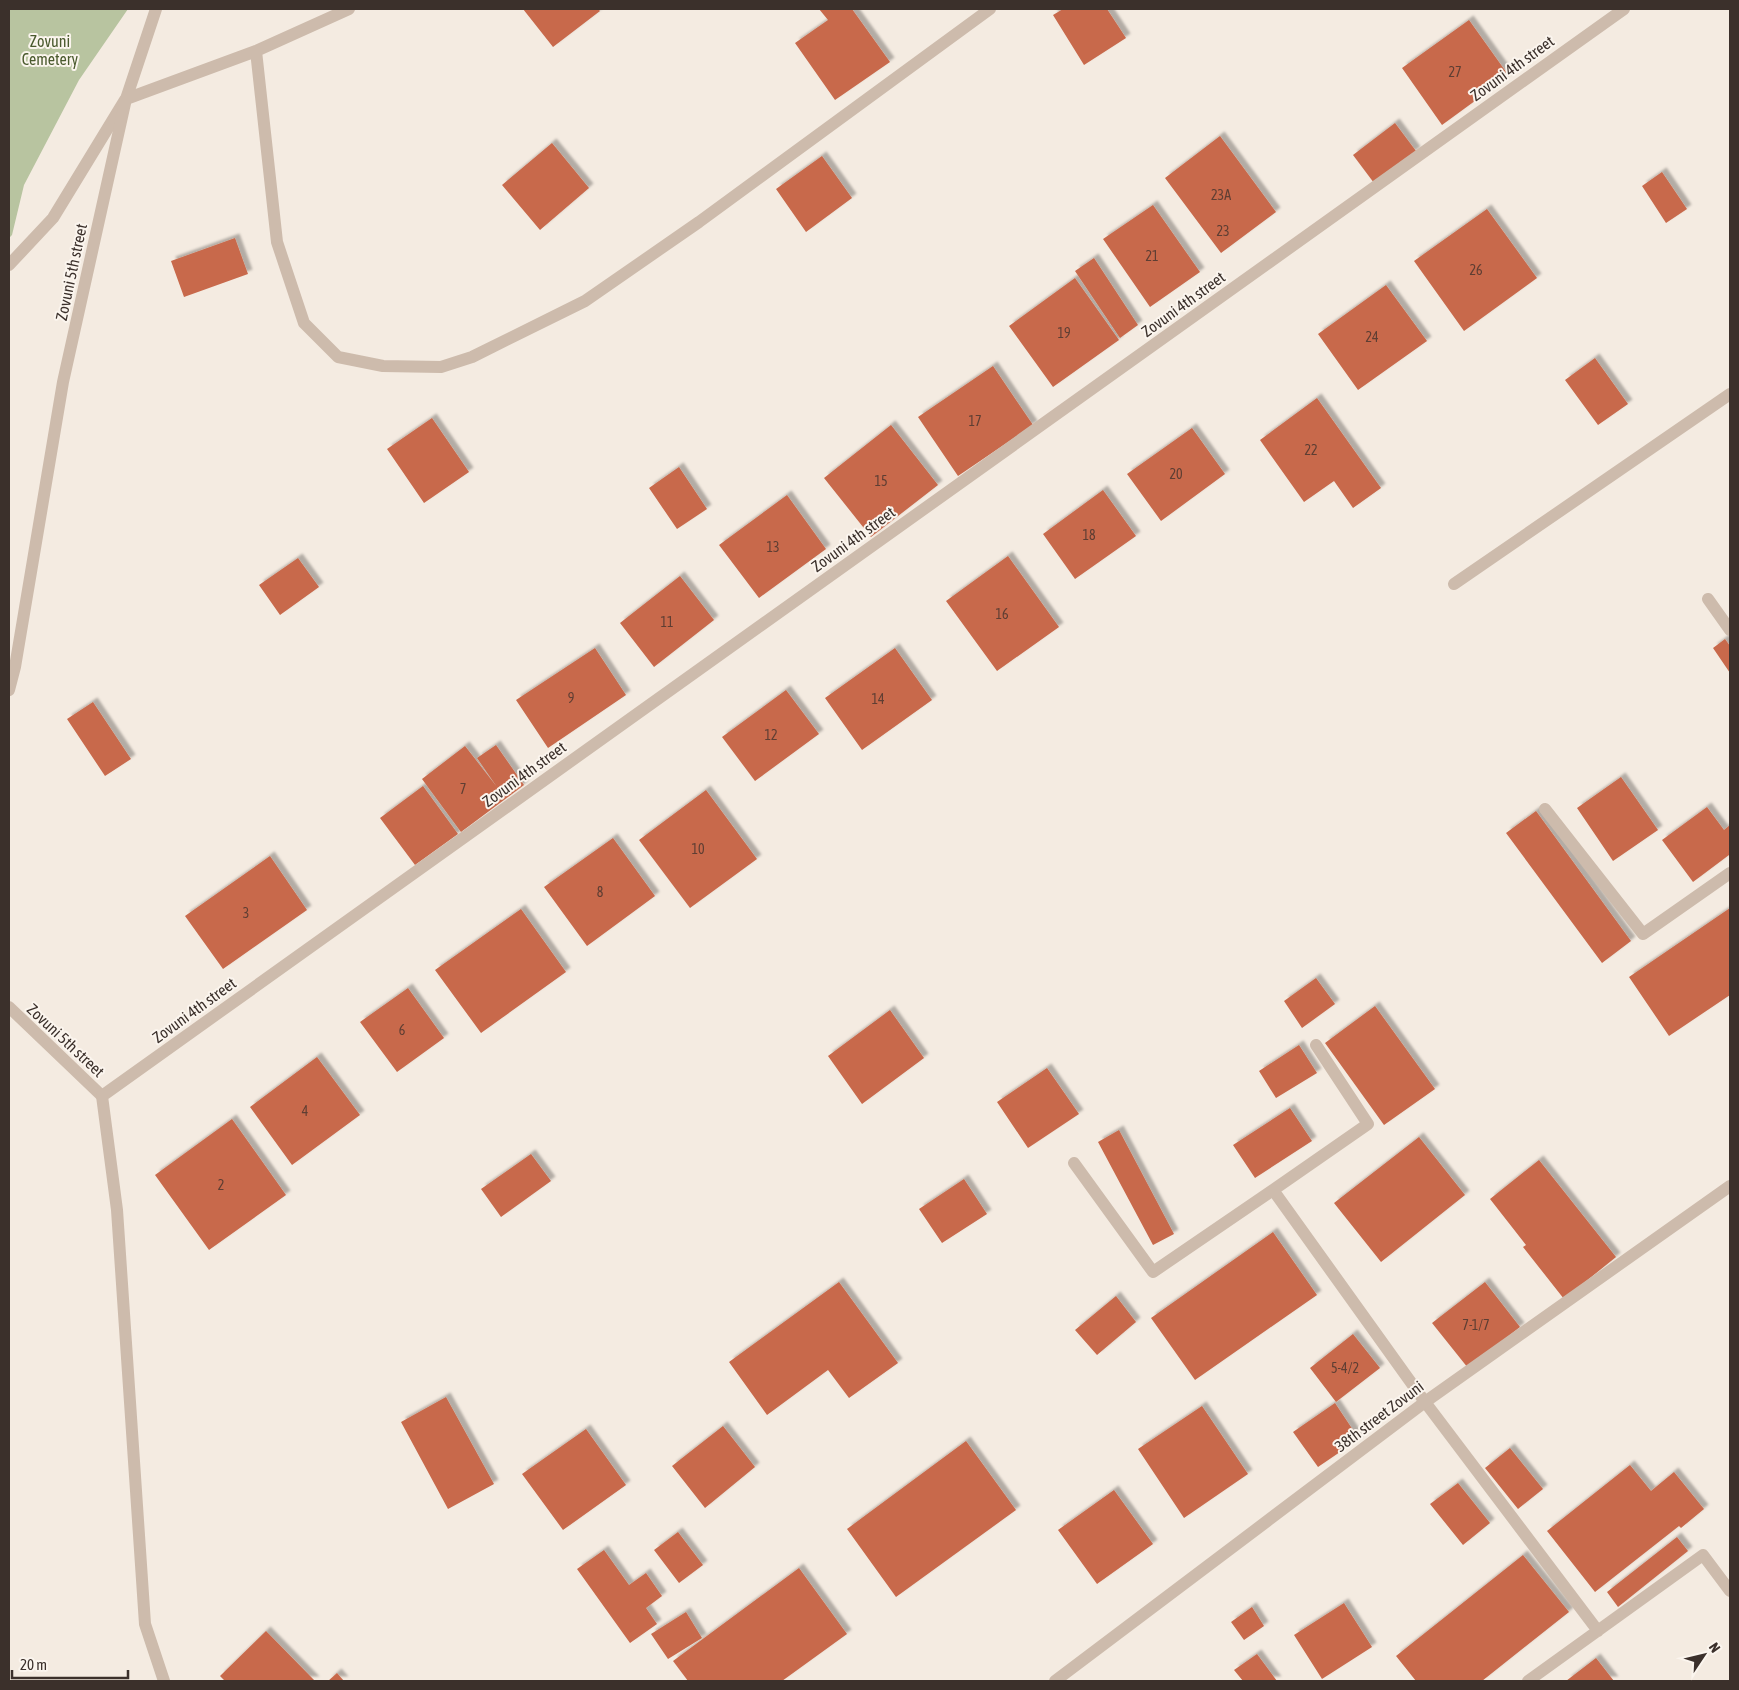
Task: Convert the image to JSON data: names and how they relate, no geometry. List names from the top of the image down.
{
  "streets": {
    "street": ["Zovuni 4th street", "Zovuni 5th street", "38th street Zovuni"]
  },
  "crossings": [
    ["Zovuni 4th street", "Zovuni 5th street"]
  ],
  "parks": ["Zovuni Cemetery"],
  "house_numbers": [
    "27",
    "23A",
    "23",
    "21",
    "26",
    "19",
    "24",
    "17",
    "22",
    "20",
    "15",
    "18",
    "13",
    "16",
    "11",
    "9",
    "14",
    "12",
    "7",
    "10",
    "8",
    "3",
    "6",
    "4",
    "2",
    "7-1/7",
    "5-4/2"
  ],
  "scale_bar": "20 m",
  "north": "top right"
}
